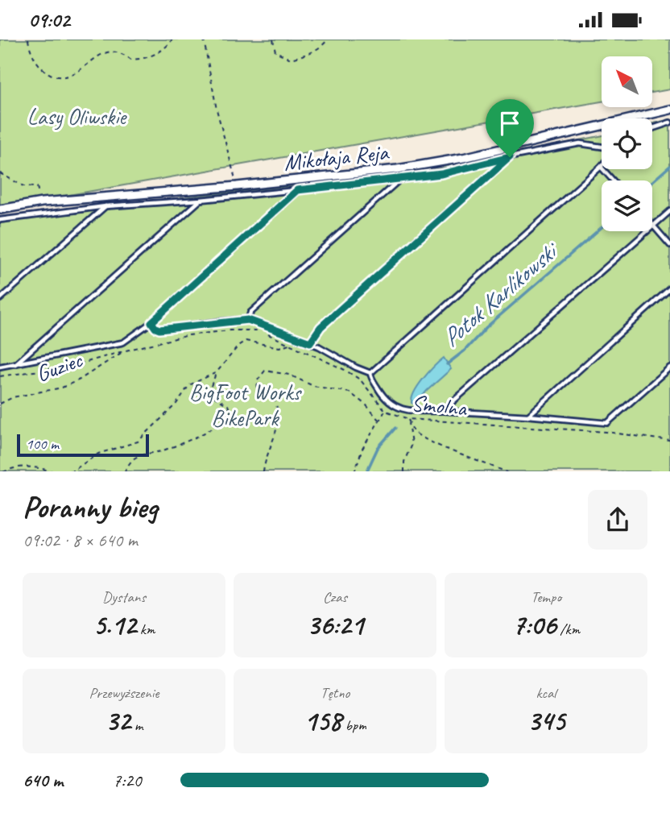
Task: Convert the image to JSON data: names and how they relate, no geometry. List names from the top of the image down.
{
  "streets": {
    "street": ["Mikołaja Reja"],
    "path": ["Guziec", "Smolna"]
  },
  "water": ["Potok Karlikowski"],
  "parks": ["Lasy Oliwskie", "BigFoot Works BikePark"],
  "scale_bar": "100 m",
  "north": "top left",
  "page": {
    "status": "09:02",
    "scale": "100 m",
    "heading": ["Poranny bieg", "09:02 · 8 × 640 m"],
    "stats": [
      ["Dystans", "5.12 km"],
      ["Czas", "36:21"],
      ["Tempo", "7:06 /km"],
      ["Przewyższenie", "32 m"],
      ["Tętno", "158 bpm"],
      ["kcal", "345"]
    ],
    "list": [
      {
        "name": "640 m",
        "note": "7:20"
      }
    ]
  }
}
